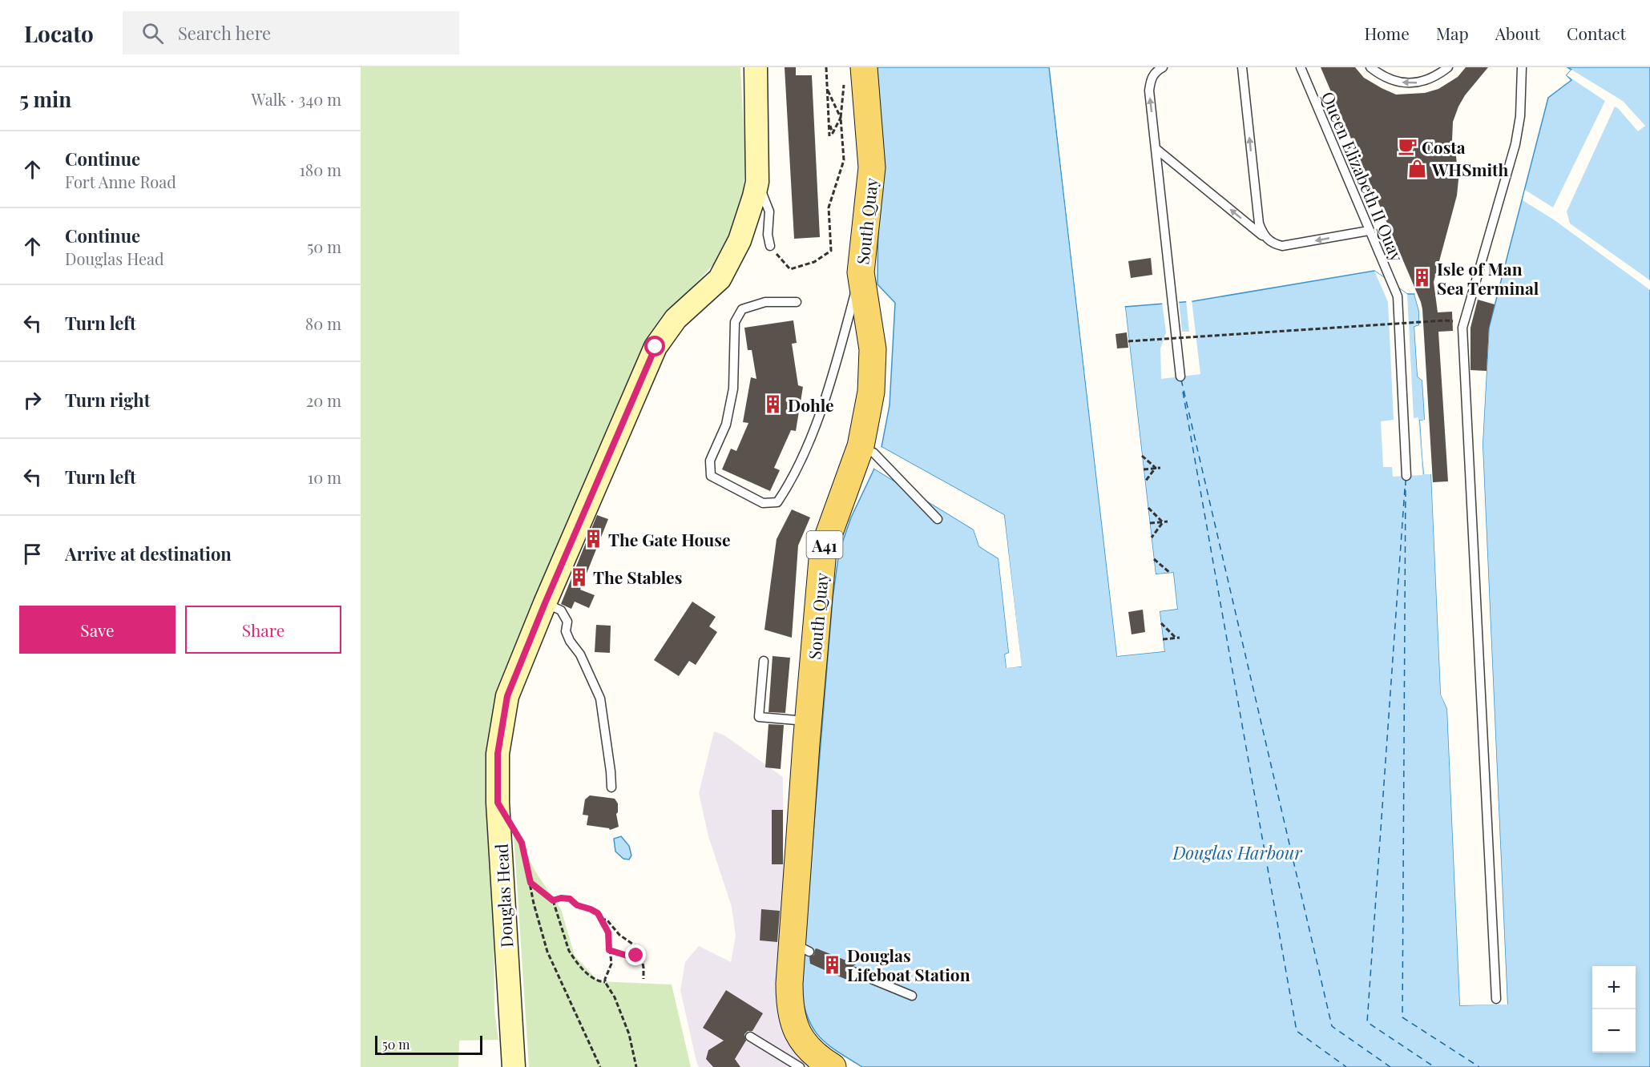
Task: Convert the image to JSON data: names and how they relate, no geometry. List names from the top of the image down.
{
  "streets": {
    "main road": ["South Quay", "A41", "Douglas Head"],
    "lane": ["Queen Elizabeth II Quay"]
  },
  "crossings": [
    ["South Quay", "A41"]
  ],
  "water": ["Douglas Harbour"],
  "places": {
    "cafe": ["Costa"],
    "shop": ["WHSmith"],
    "building": [
      "Isle of Man Sea Terminal",
      "Dohle",
      "The Gate House",
      "The Stables",
      "Douglas Lifeboat Station"
    ]
  },
  "scale_bar": "50 m",
  "page": {
    "header": "Locato",
    "search": "Search here",
    "nav": [
      "Home",
      "Map",
      "About",
      "Contact"
    ],
    "heading": ["5 min", "Walk · 340 m"],
    "list": [
      ["Continue", "Fort Anne Road", "180 m"],
      ["Continue", "Douglas Head", "50 m"],
      ["Turn left", "80 m"],
      ["Turn right", "20 m"],
      ["Turn left", "10 m"],
      "Arrive at destination"
    ],
    "buttons": ["Save", "Share"],
    "map_buttons": ["+", "−"],
    "scale": "50 m"
  }
}
